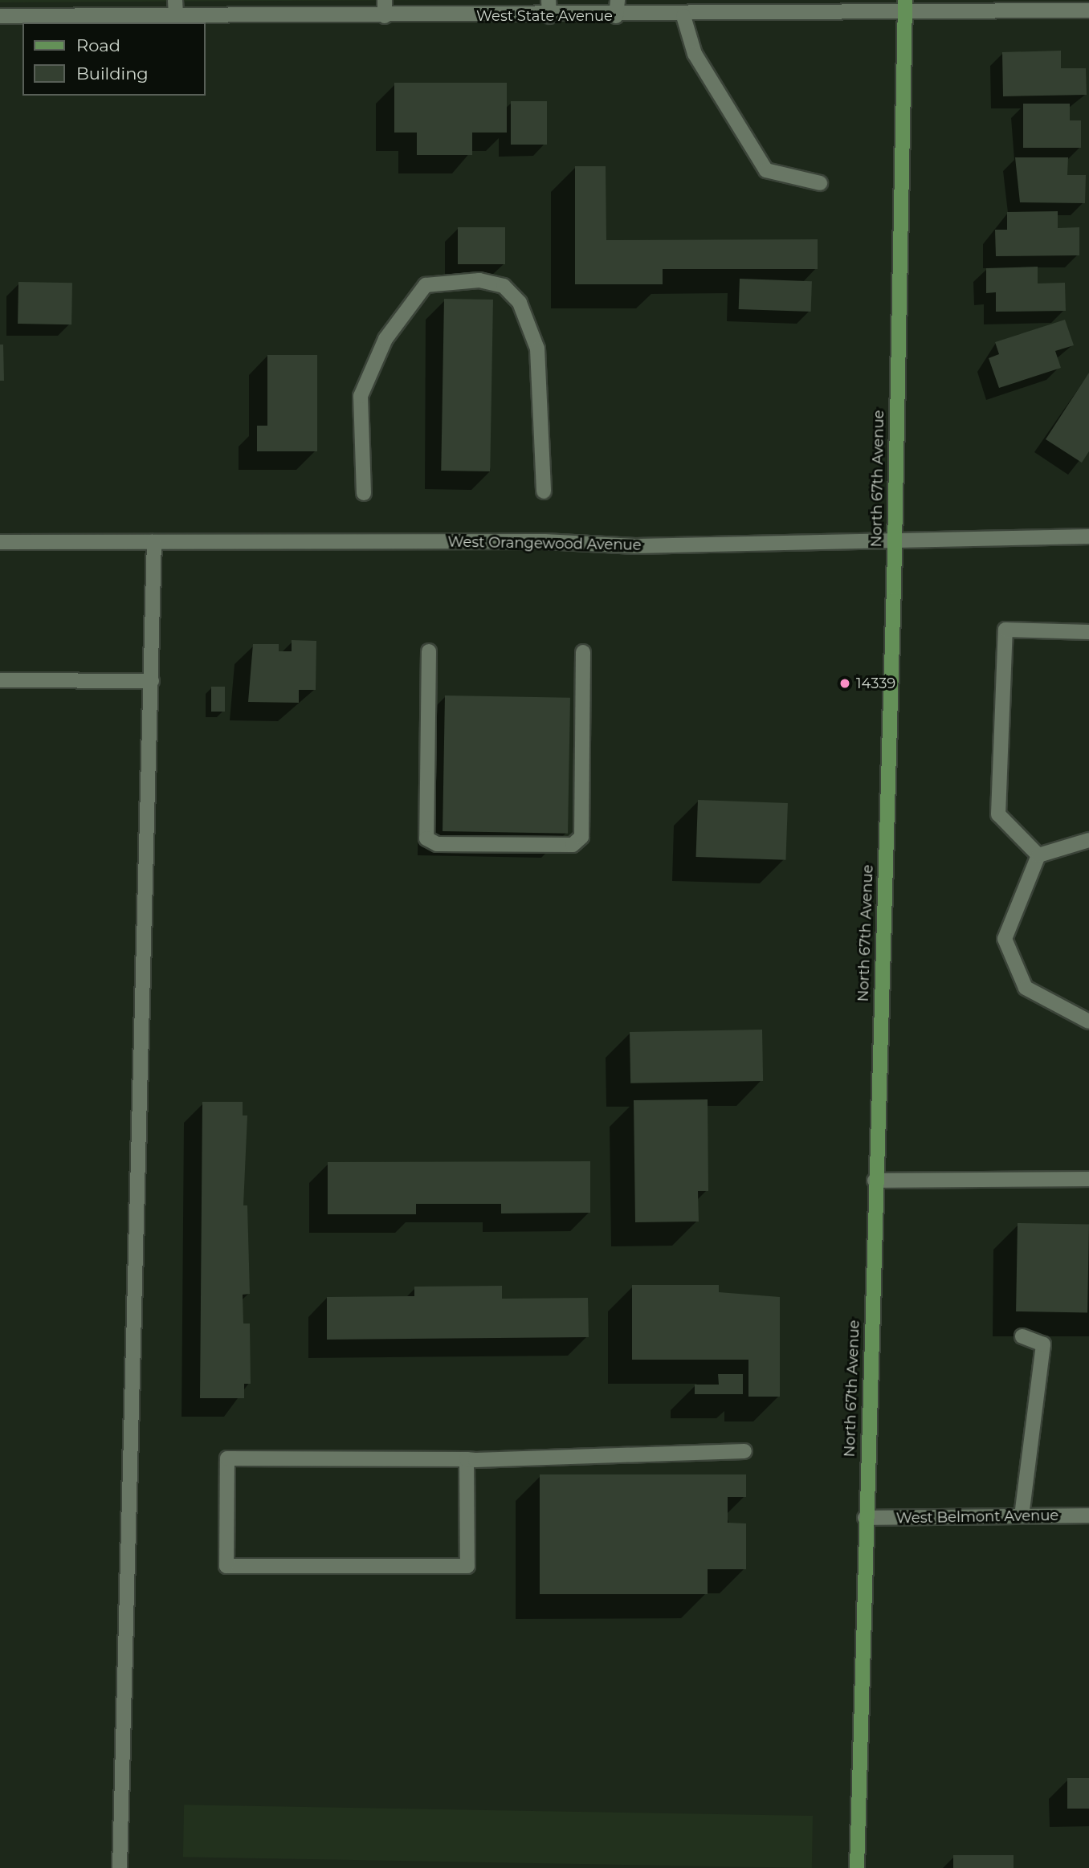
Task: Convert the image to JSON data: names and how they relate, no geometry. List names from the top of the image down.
{
  "streets": {
    "main road": ["North 67th Avenue"],
    "street": ["West State Avenue", "West Orangewood Avenue", "West Belmont Avenue"]
  },
  "crossings": [
    ["West State Avenue", "North 67th Avenue"],
    ["North 67th Avenue", "West Orangewood Avenue"],
    ["North 67th Avenue", "West Belmont Avenue"]
  ],
  "places": ["14339"],
  "legend": ["Road", "Building"]
}
